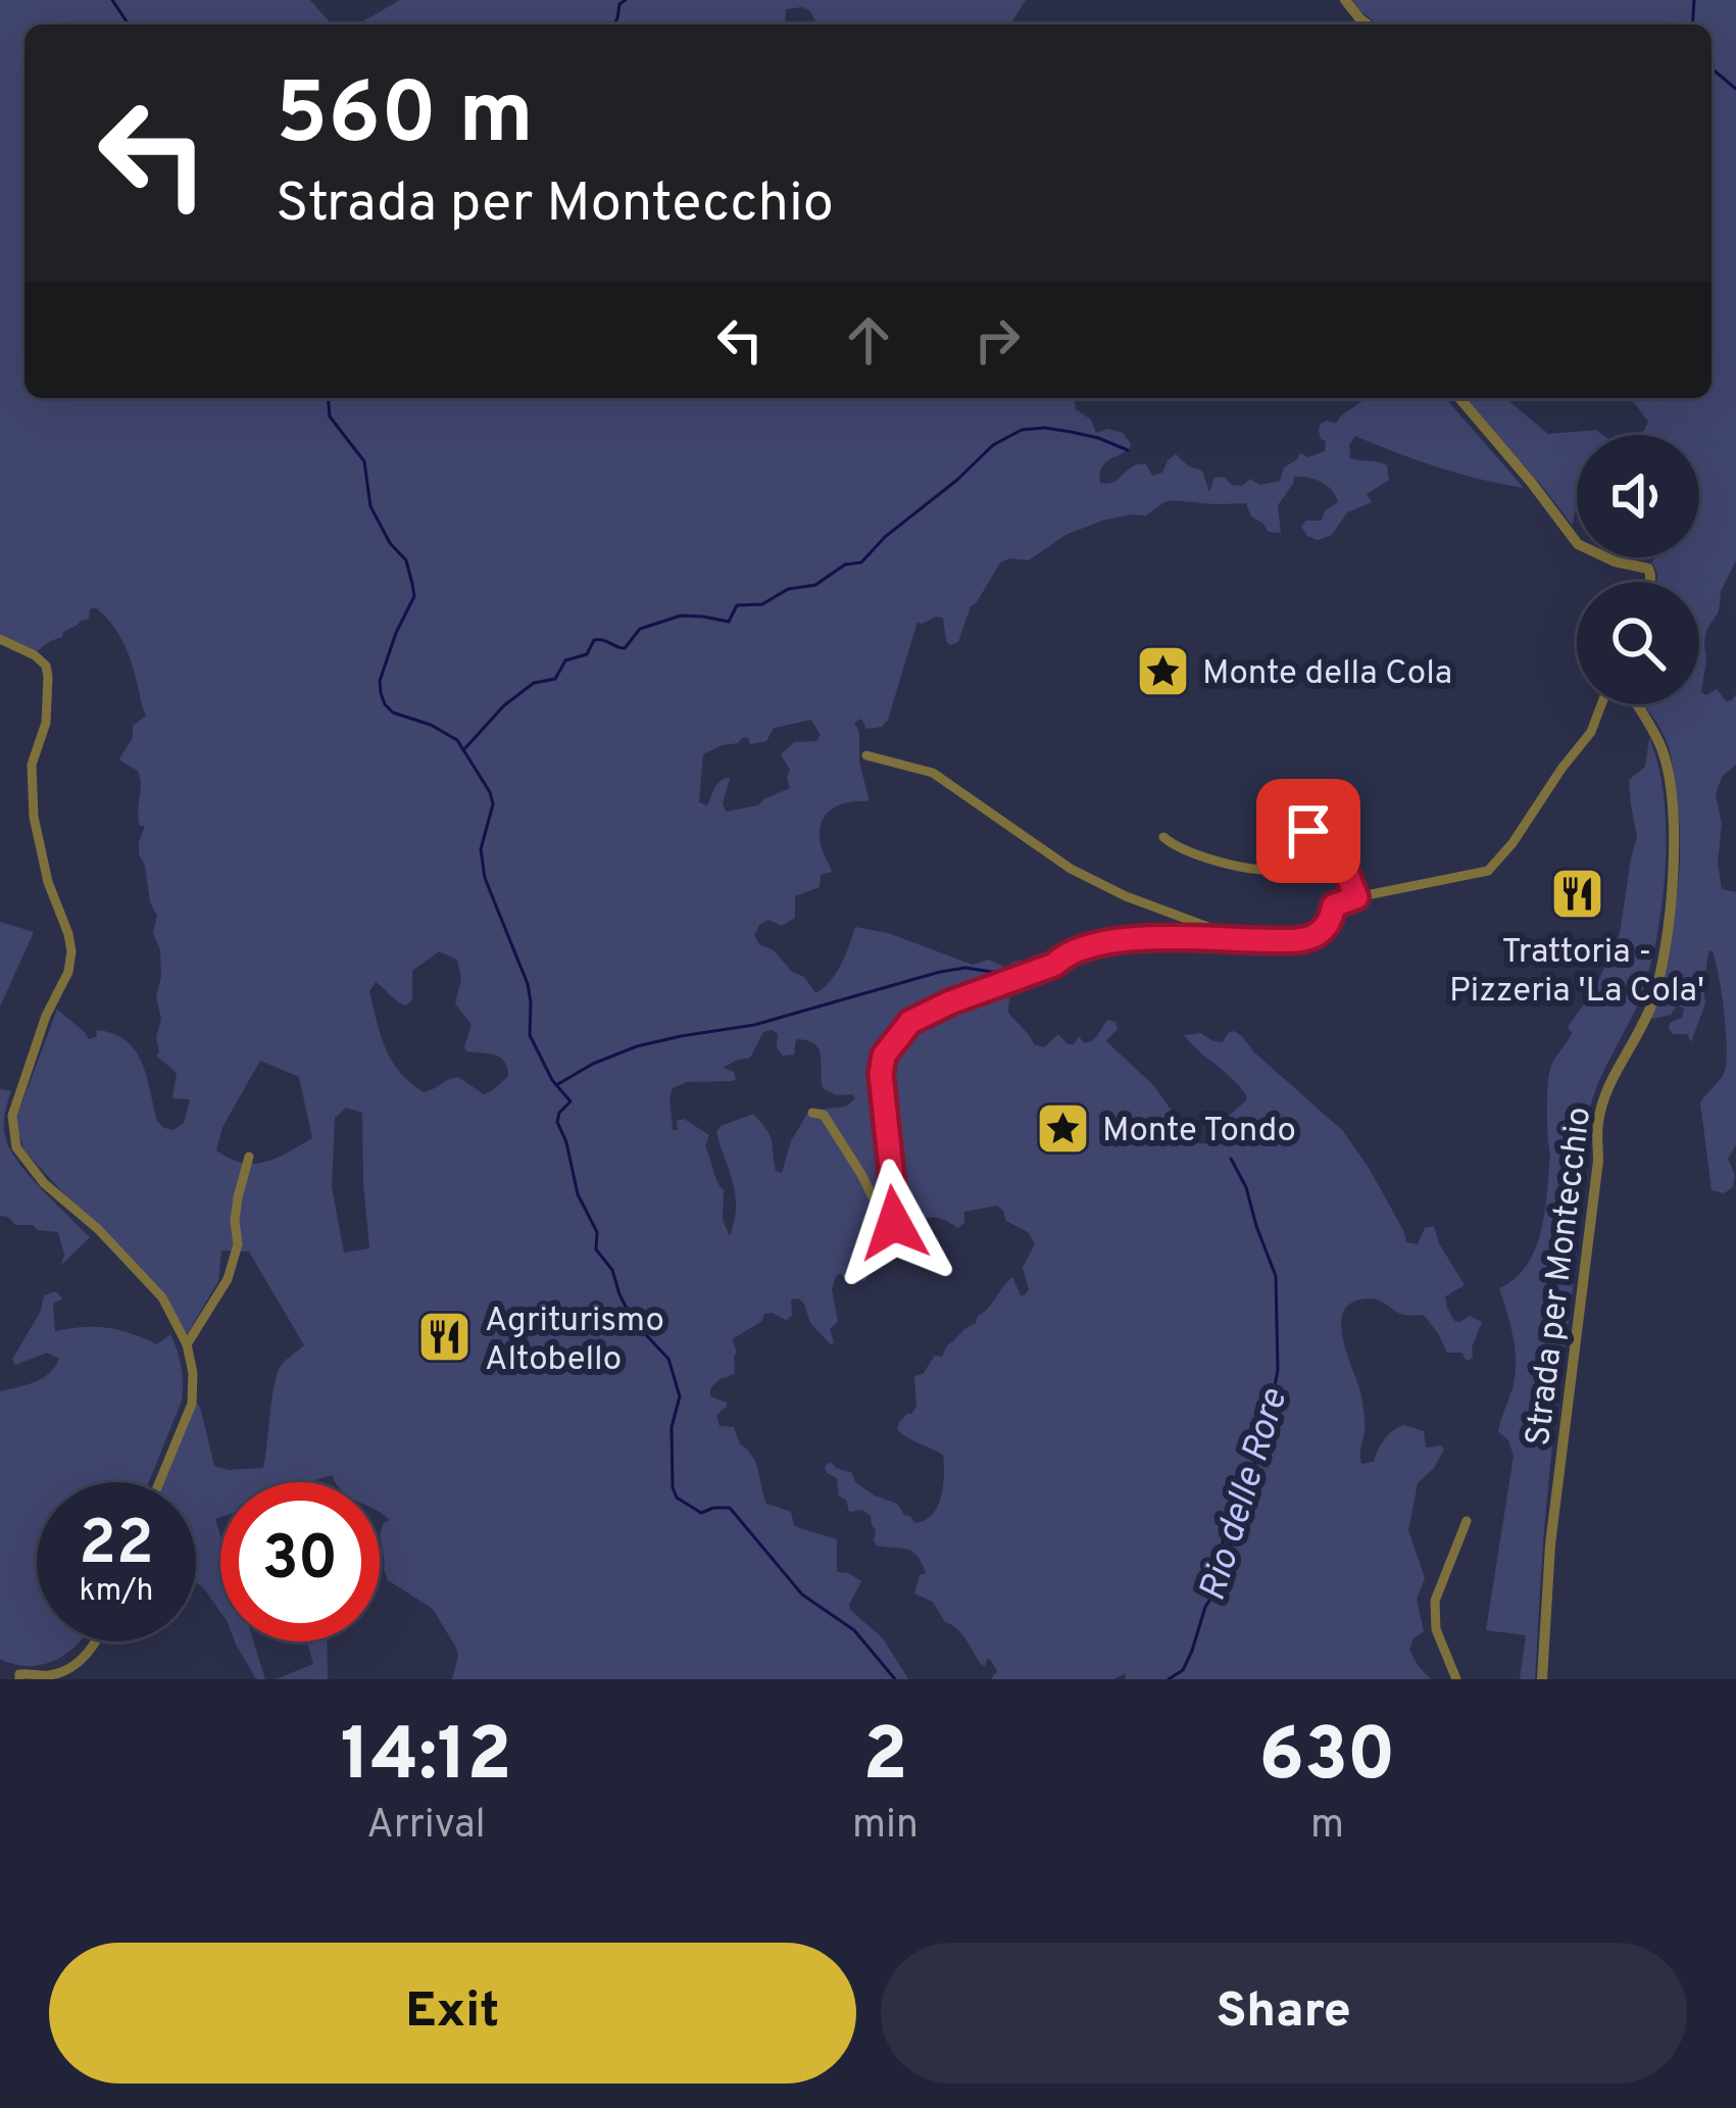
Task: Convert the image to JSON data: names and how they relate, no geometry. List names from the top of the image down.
{
  "streets": {
    "street": ["Strada per Montecchio"]
  },
  "water": ["Rio delle Rore"],
  "places": {
    "place": ["Monte della Cola", "Monte Tondo"],
    "restaurant": ["Trattoria - Pizzeria 'La Cola'", "Agriturismo Altobello"]
  },
  "page": {
    "turn": ["560 m", "Strada per Montecchio"],
    "speed": "22 km/h",
    "limit": "30",
    "eta": [
      "14:12",
      "Arrival",
      "2",
      "min",
      "630",
      "m"
    ],
    "buttons": ["Exit", "Share"]
  }
}
